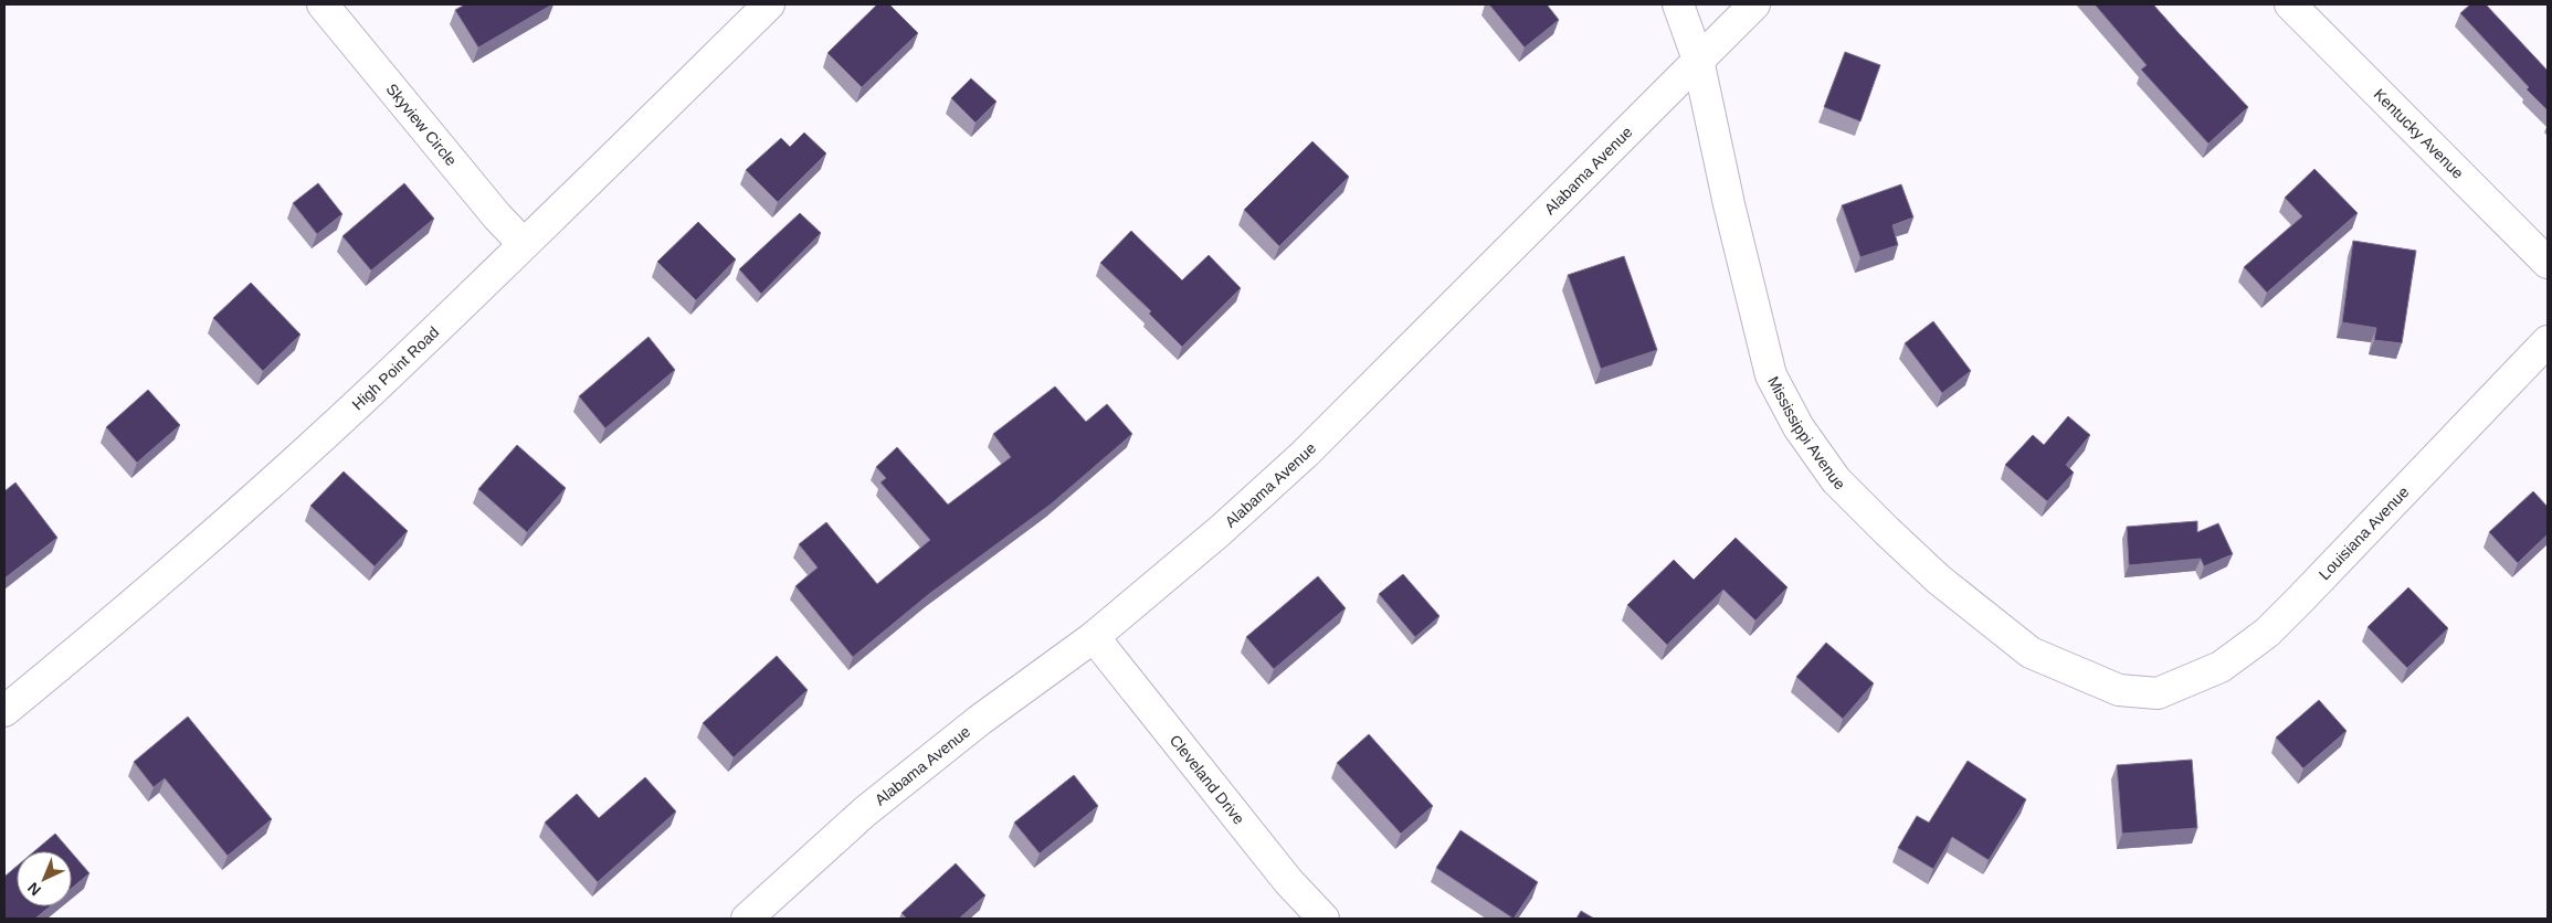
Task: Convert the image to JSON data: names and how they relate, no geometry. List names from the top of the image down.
{
  "streets": {
    "street": [
      "Skyview Circle",
      "Kentucky Avenue",
      "Alabama Avenue",
      "High Point Road",
      "Mississippi Avenue",
      "Louisiana Avenue",
      "Cleveland Drive"
    ]
  },
  "crossings": [
    ["Skyview Circle", "High Point Road"],
    ["Alabama Avenue", "Mississippi Avenue"],
    ["Alabama Avenue", "Cleveland Drive"],
    ["Mississippi Avenue", "Louisiana Avenue"]
  ],
  "north": "bottom left"
}
